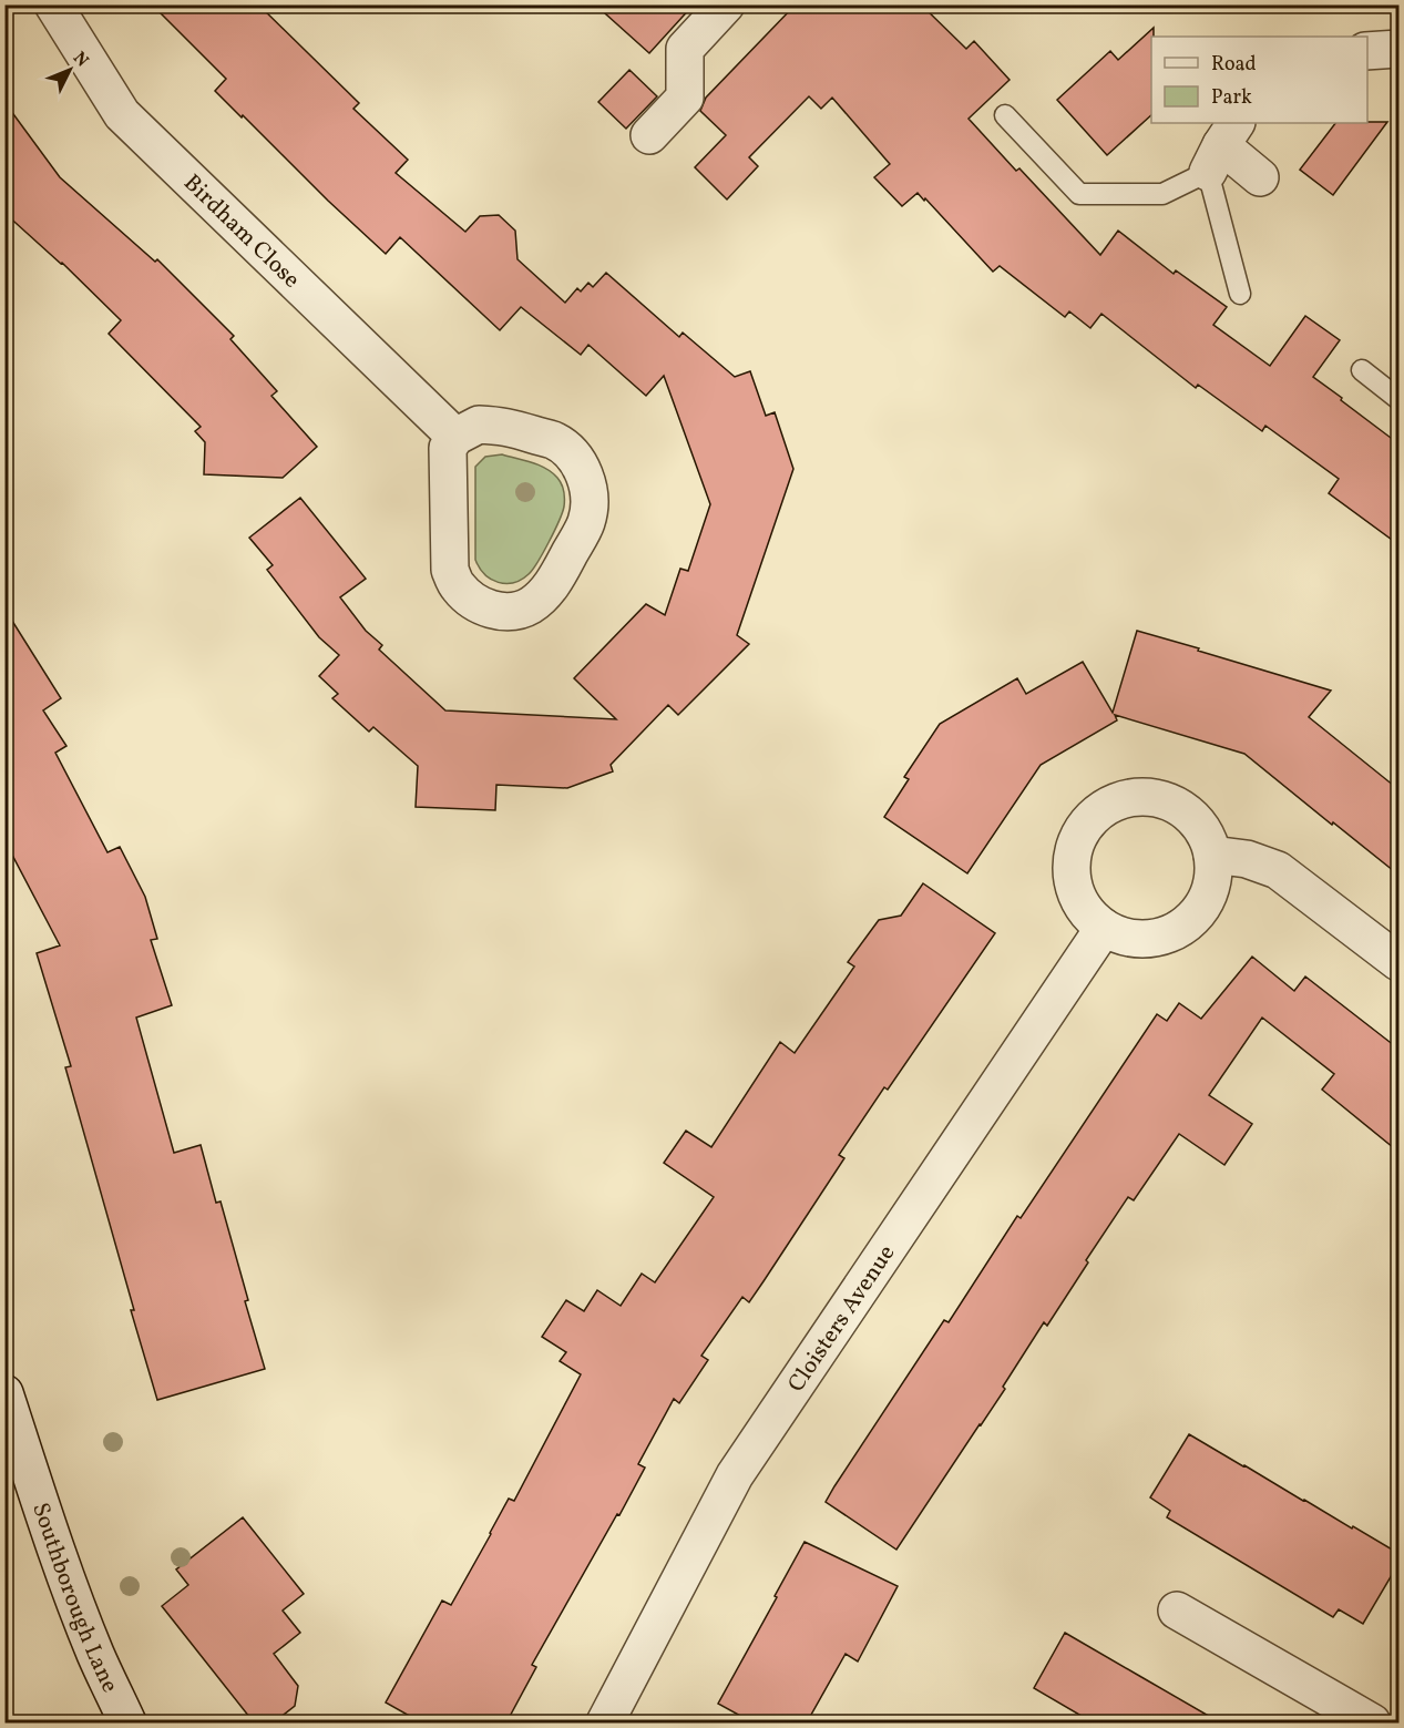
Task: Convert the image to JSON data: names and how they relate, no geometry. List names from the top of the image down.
{
  "streets": {
    "street": ["Birdham Close", "Cloisters Avenue", "Southborough Lane"]
  },
  "legend": ["Road", "Park"],
  "north": "top right"
}
